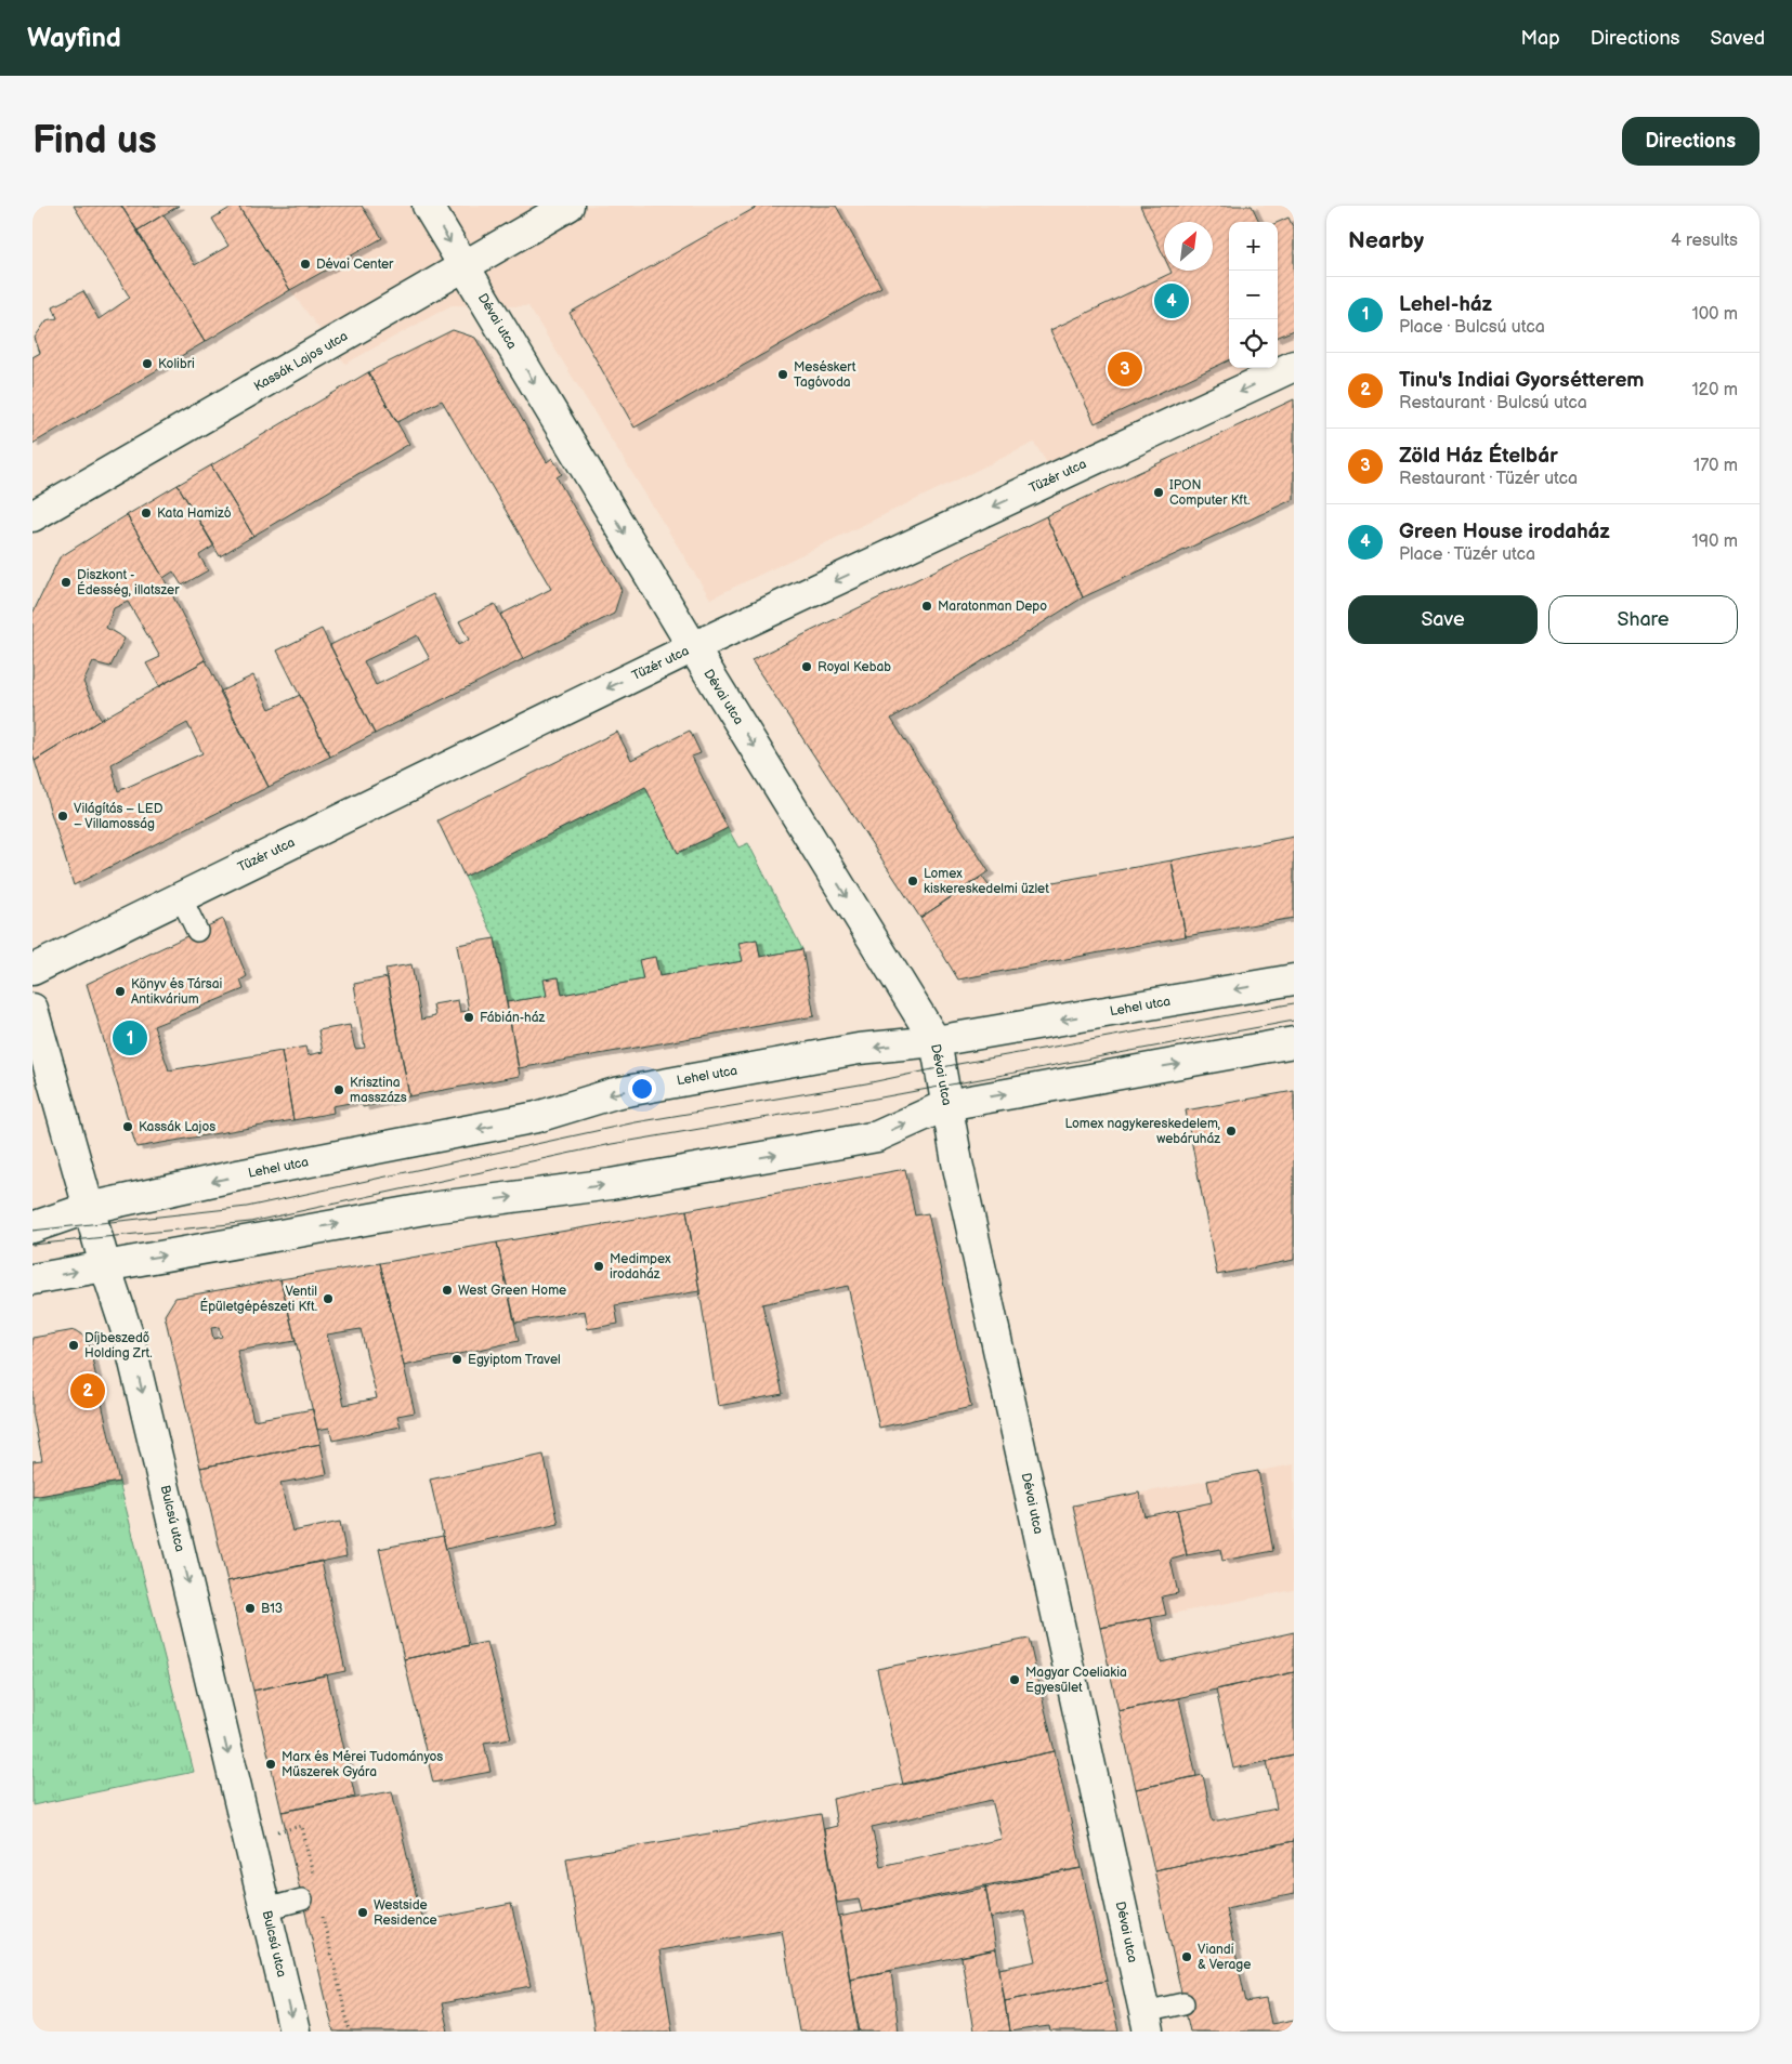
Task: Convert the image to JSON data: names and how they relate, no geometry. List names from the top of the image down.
{
  "streets": {
    "street": [
      "Dévai utca",
      "Kassák Lajos utca",
      "Tüzér utca",
      "Lehel utca",
      "Bulcsú utca"
    ]
  },
  "crossings": [
    ["Dévai utca", "Kassák Lajos utca"],
    ["Dévai utca", "Tüzér utca"],
    ["Dévai utca", "Lehel utca"],
    ["Lehel utca", "Bulcsú utca"]
  ],
  "one_way": ["Dévai utca", "Tüzér utca", "Bulcsú utca"],
  "places": [
    "Dévai Center",
    "Kolibri",
    "Meséskert Tagóvoda",
    "IPON Computer Kft.",
    "Kata Hamizó",
    "Diszkont - Édesség, illatszer",
    "Maratonman Depo",
    "Royal Kebab",
    "Világítás – LED – Villamosság",
    "Lomex kiskereskedelmi üzlet",
    "Könyv és Társai Antikvárium",
    "Fábián-ház",
    "Krisztina masszázs",
    "Kassák Lajos",
    "Lomex nagykereskedelem, webáruház",
    "Medimpex irodaház",
    "West Green Home",
    "Ventil Épületgépészeti Kft.",
    "Díjbeszedő Holding Zrt.",
    "Egyiptom Travel",
    "B13",
    "Magyar Coeliakia Egyesület",
    "Marx és Mérei Tudományos Műszerek Gyára",
    "Westside Residence",
    "Viandi & Verage"
  ],
  "north": "top right",
  "page": {
    "header": "Wayfind",
    "nav": ["Map", "Directions", "Saved"],
    "buttons": [
      "Directions",
      ["Save", "Share"]
    ],
    "title": "Find us",
    "heading": ["Nearby", "4 results"],
    "map_buttons": ["+", "−"],
    "list": [
      {
        "mark": "1",
        "name": "Lehel-ház",
        "note": "Place · Bulcsú utca",
        "value": "100 m"
      },
      {
        "mark": "2",
        "name": "Tinu's Indiai Gyorsétterem",
        "note": "Restaurant · Bulcsú utca",
        "value": "120 m"
      },
      {
        "mark": "3",
        "name": "Zöld Ház Ételbár",
        "note": "Restaurant · Tüzér utca",
        "value": "170 m"
      },
      {
        "mark": "4",
        "name": "Green House irodaház",
        "note": "Place · Tüzér utca",
        "value": "190 m"
      }
    ],
    "pins": [
      "4",
      "3",
      "1",
      "2"
    ]
  }
}
